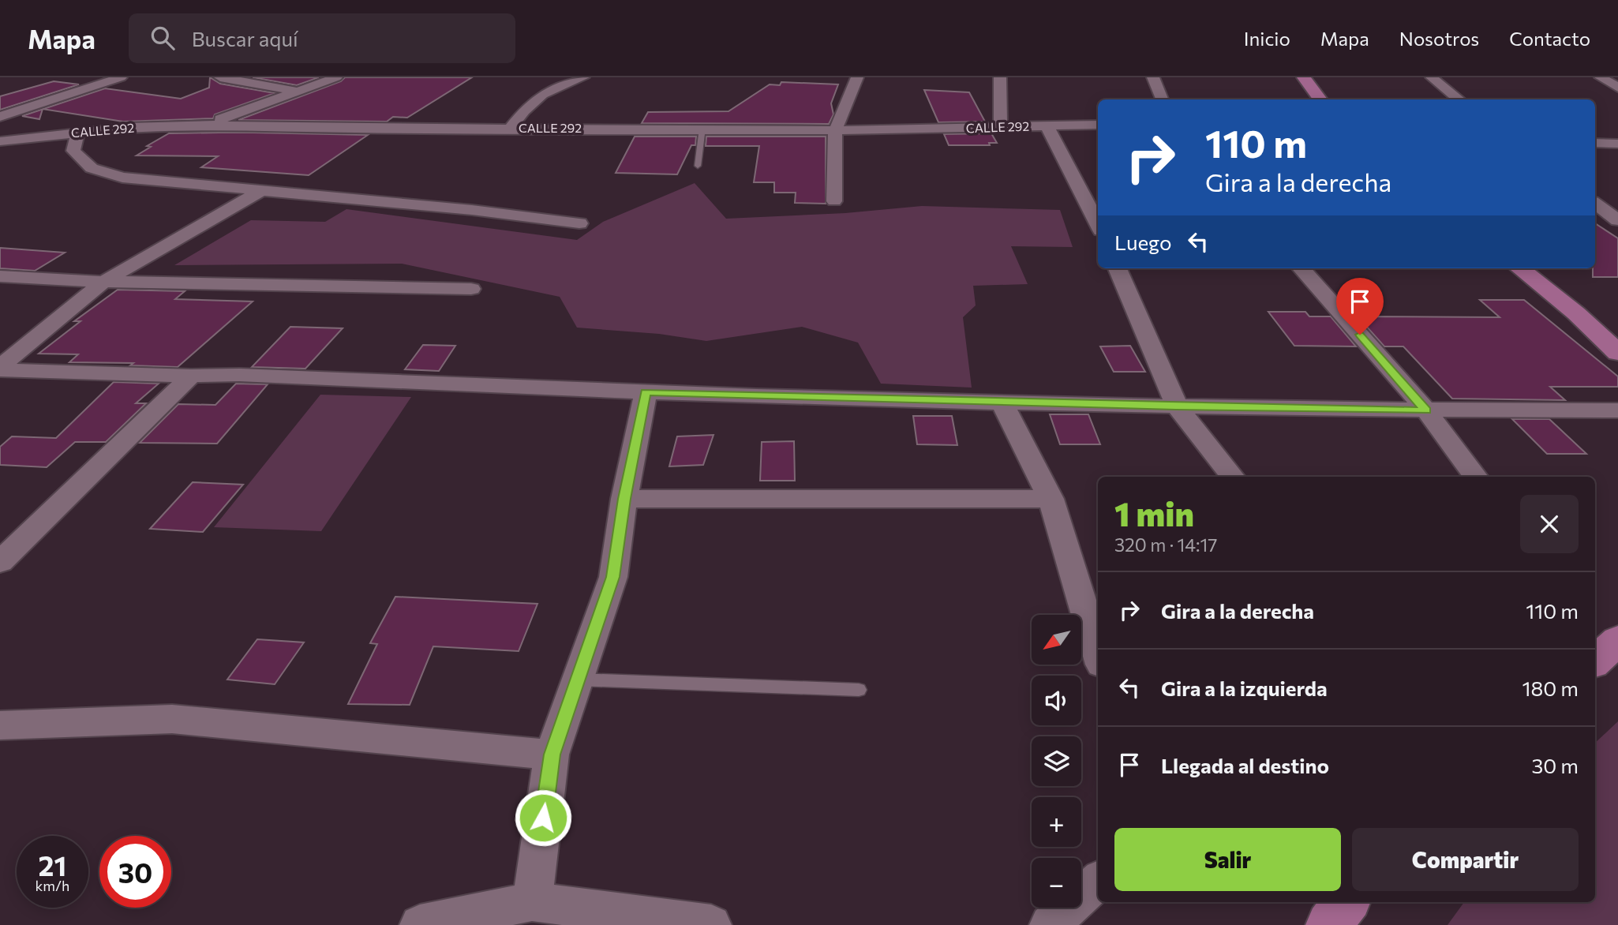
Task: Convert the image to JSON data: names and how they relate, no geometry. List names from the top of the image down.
{
  "streets": {
    "street": ["CALLE 292"]
  },
  "north": "bottom left",
  "page": {
    "header": "Mapa",
    "search": "Buscar aquí",
    "nav": [
      "Inicio",
      "Mapa",
      "Nosotros",
      "Contacto"
    ],
    "turn": ["110 m", "Gira a la derecha"],
    "then": "Luego",
    "heading": ["1 min", "320 m · 14:17"],
    "list": [
      {
        "name": "Gira a la derecha",
        "value": "110 m"
      },
      {
        "name": "Gira a la izquierda",
        "value": "180 m"
      },
      {
        "name": "Llegada al destino",
        "value": "30 m"
      }
    ],
    "map_buttons": ["+", "−"],
    "buttons": ["Salir", "Compartir"],
    "speed": "21 km/h",
    "limit": "30"
  }
}
